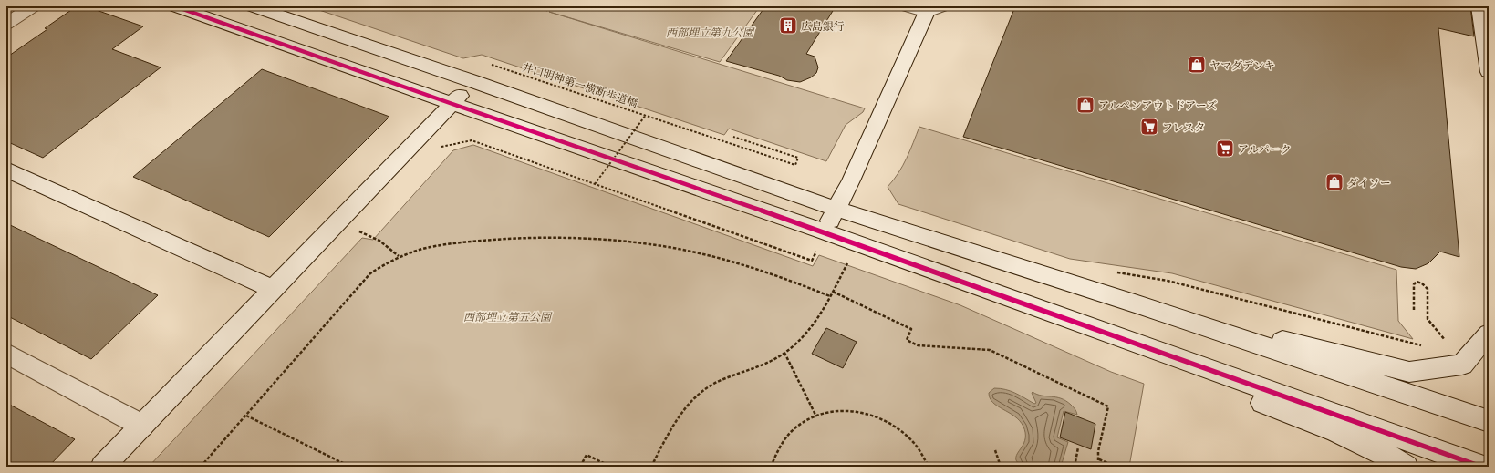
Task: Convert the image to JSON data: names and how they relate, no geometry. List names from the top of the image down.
{
  "streets": {
    "path": ["井口明神第一横断歩道橋"]
  },
  "parks": ["西部埋立第九公園", "西部埋立第五公園"],
  "places": {
    "building": ["広島銀行"],
    "shop": ["ヤマダデンキ", "アルペンアウトドアーズ", "ダイソー"],
    "supermarket": ["フレスタ", "アルパーク"]
  }
}
